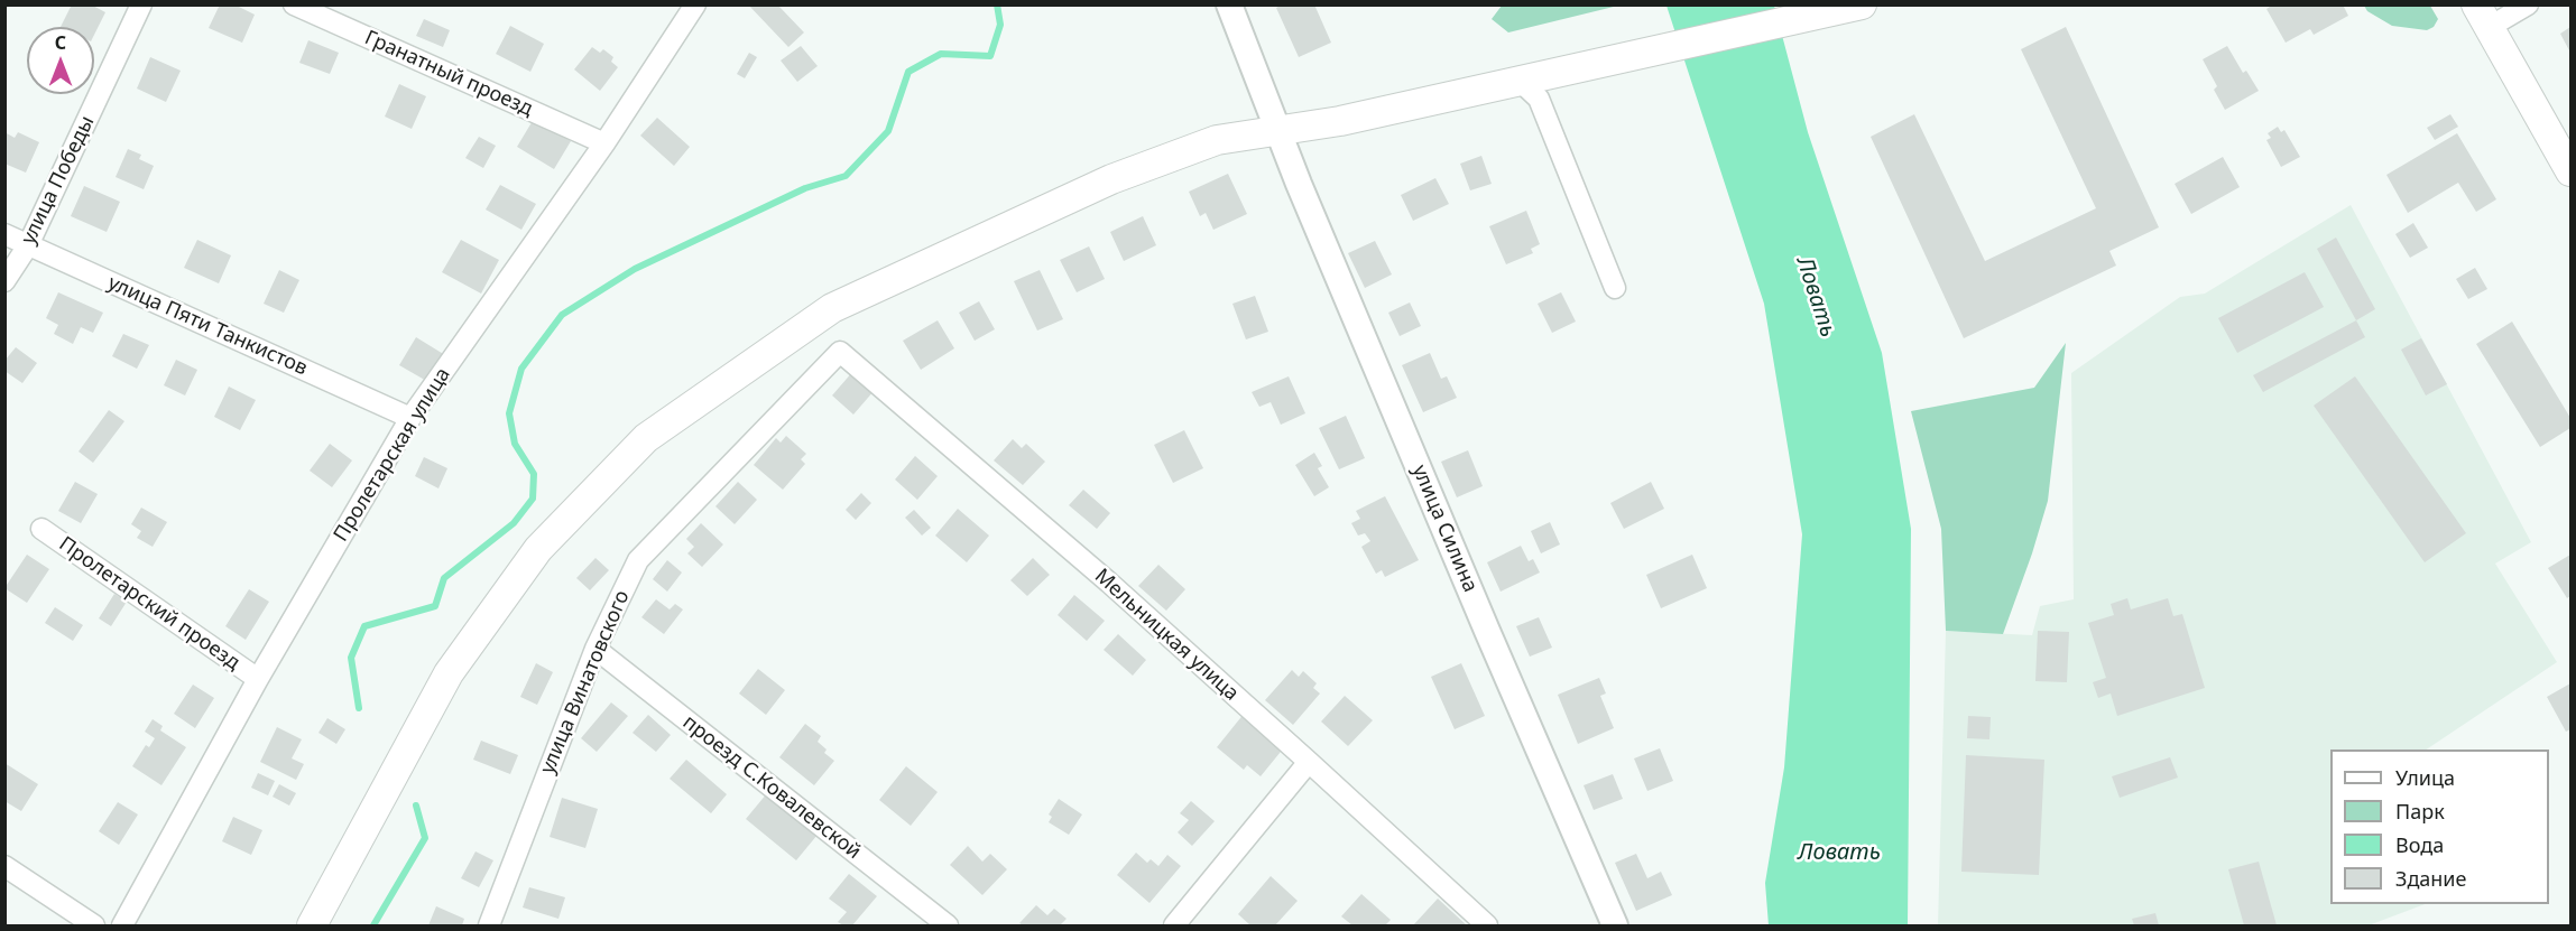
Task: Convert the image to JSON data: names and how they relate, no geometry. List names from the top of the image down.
{
  "streets": {
    "street": [
      "Гранатный проезд",
      "улица Победы",
      "улица Пяти Танкистов",
      "Пролетарская улица",
      "улица Силина",
      "Пролетарский проезд",
      "Мельницкая улица",
      "улица Винатовского",
      "проезд С.Ковалевской"
    ]
  },
  "crossings": [
    ["Гранатный проезд", "Пролетарская улица"],
    ["улица Победы", "улица Пяти Танкистов"],
    ["улица Пяти Танкистов", "Пролетарская улица"],
    ["Пролетарская улица", "Пролетарский проезд"],
    ["Мельницкая улица", "улица Винатовского"],
    ["улица Винатовского", "проезд С.Ковалевской"]
  ],
  "water": ["Ловать"],
  "legend": [
    "Улица",
    "Парк",
    "Вода",
    "Здание"
  ],
  "north": "top"
}
